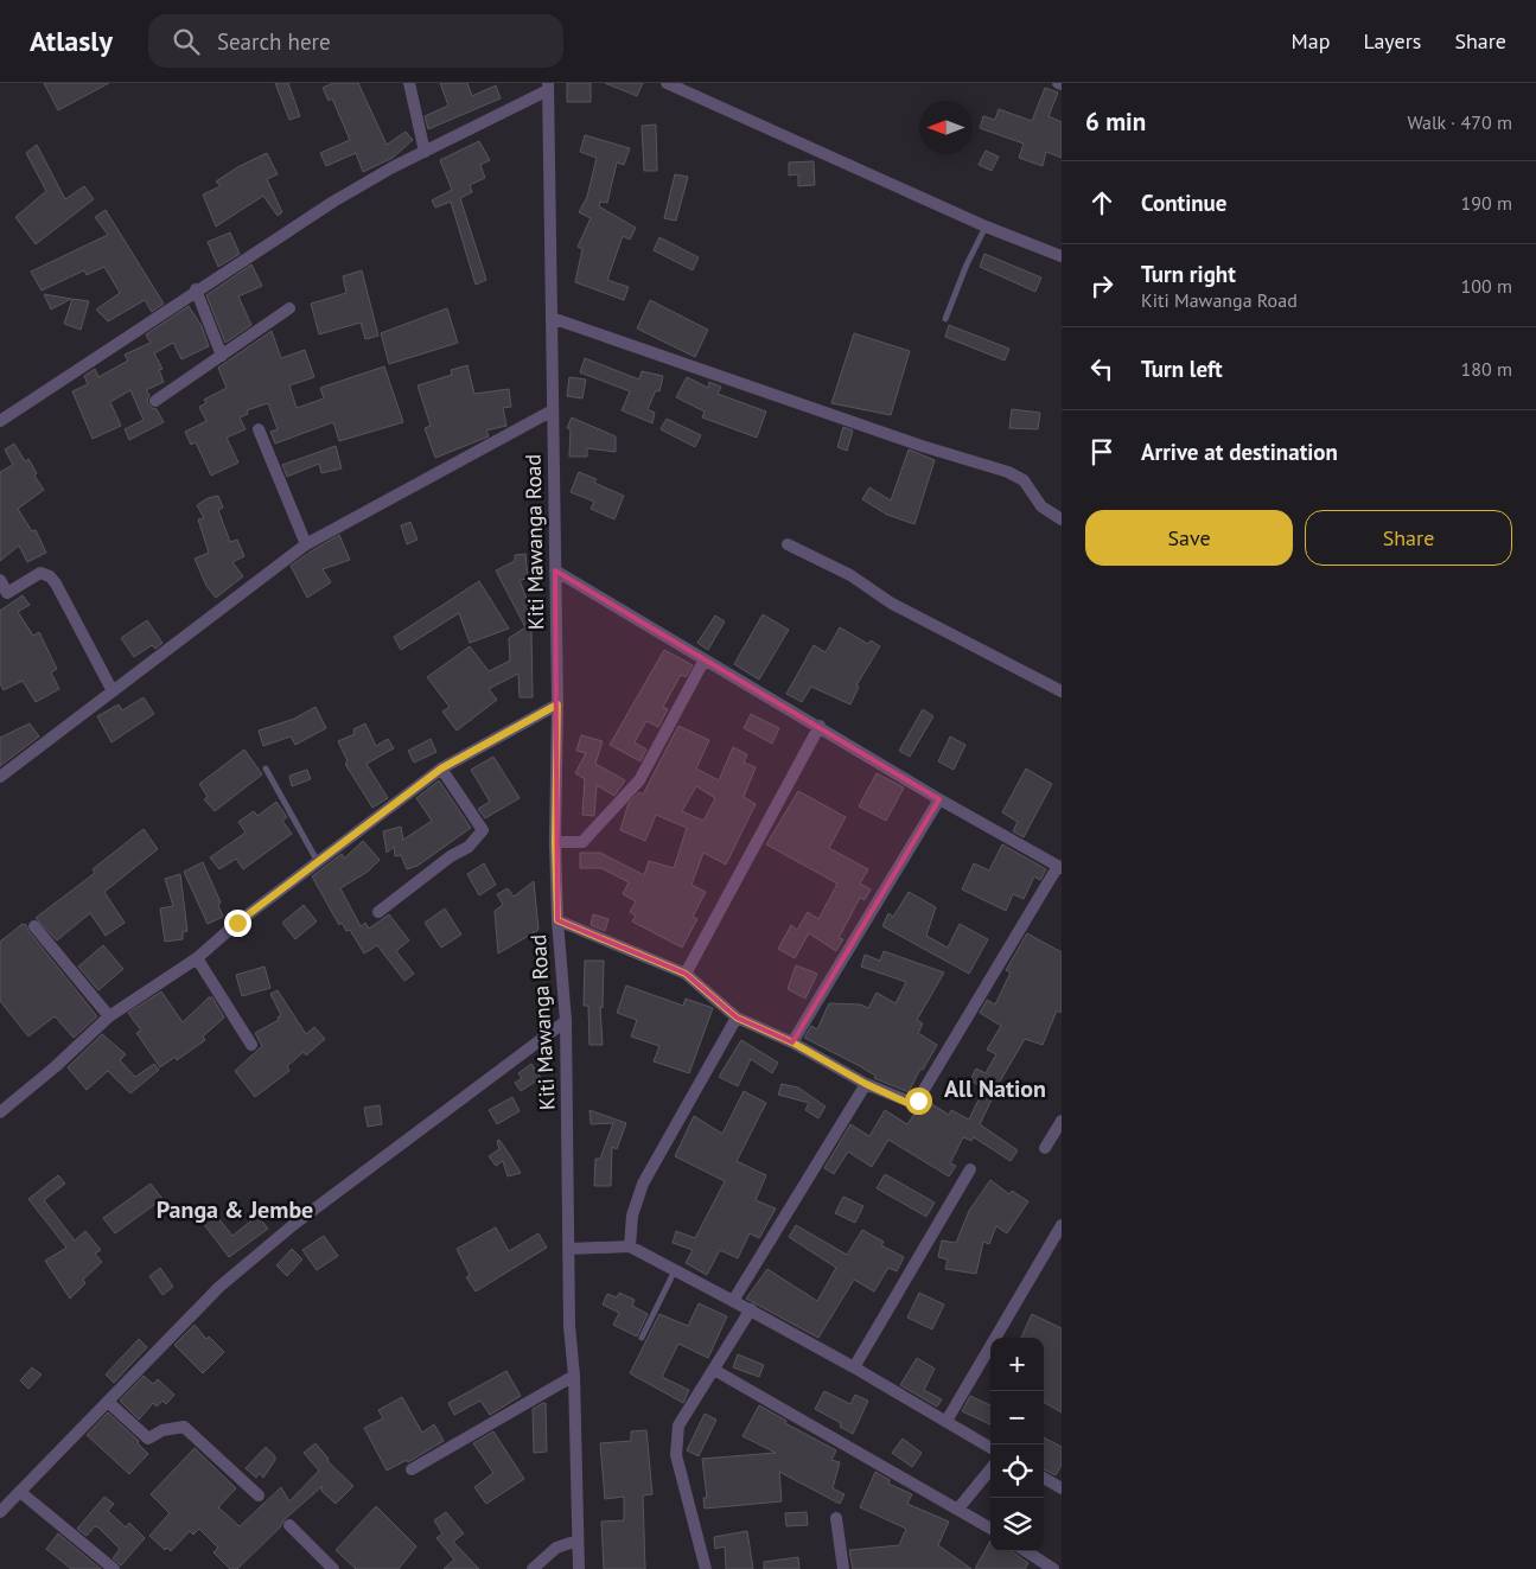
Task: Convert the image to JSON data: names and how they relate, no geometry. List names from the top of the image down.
{
  "streets": {
    "street": ["Kiti Mawanga Road"]
  },
  "districts": ["All Nation", "Panga & Jembe"],
  "north": "left",
  "page": {
    "header": "Atlasly",
    "search": "Search here",
    "nav": ["Map", "Layers", "Share"],
    "heading": ["6 min", "Walk · 470 m"],
    "list": [
      ["Continue", "190 m"],
      ["Turn right", "Kiti Mawanga Road", "100 m"],
      ["Turn left", "180 m"],
      "Arrive at destination"
    ],
    "buttons": ["Save", "Share"],
    "map_buttons": ["+", "−"]
  }
}
